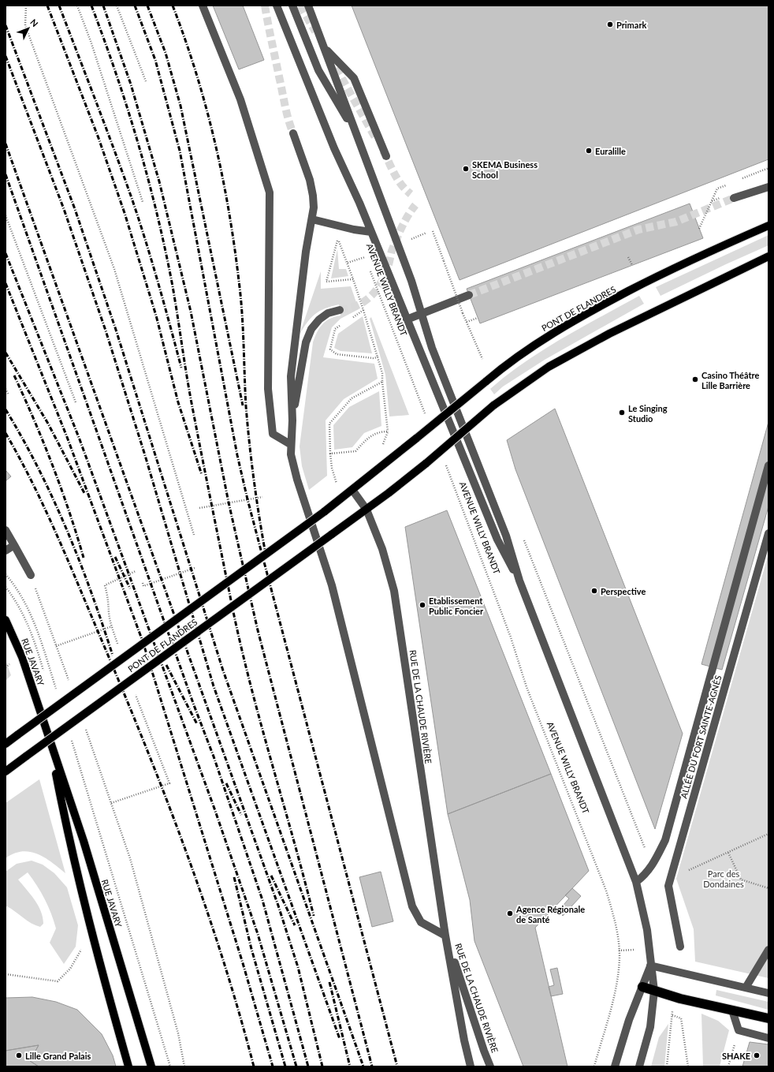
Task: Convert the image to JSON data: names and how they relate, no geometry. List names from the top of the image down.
{
  "streets": {
    "main road": ["PONT DE FLANDRES", "RUE JAVARY"],
    "street": ["AVENUE WILLY BRANDT", "RUE DE LA CHAUDE RIVIÈRE", "ALLÉE DU FORT SAINTE-AGNÈS"]
  },
  "crossings": [
    ["PONT DE FLANDRES", "RUE DE LA CHAUDE RIVIÈRE"]
  ],
  "parks": ["Parc des Dondaines"],
  "places": [
    "Primark",
    "Euralille",
    "SKEMA Business School",
    "Casino Théâtre Lille Barrière",
    "Le Singing Studio",
    "Perspective",
    "Etablissement Public Foncier",
    "Agence Régionale de Santé",
    "Lille Grand Palais",
    "SHAKE"
  ],
  "north": "top right"
}
